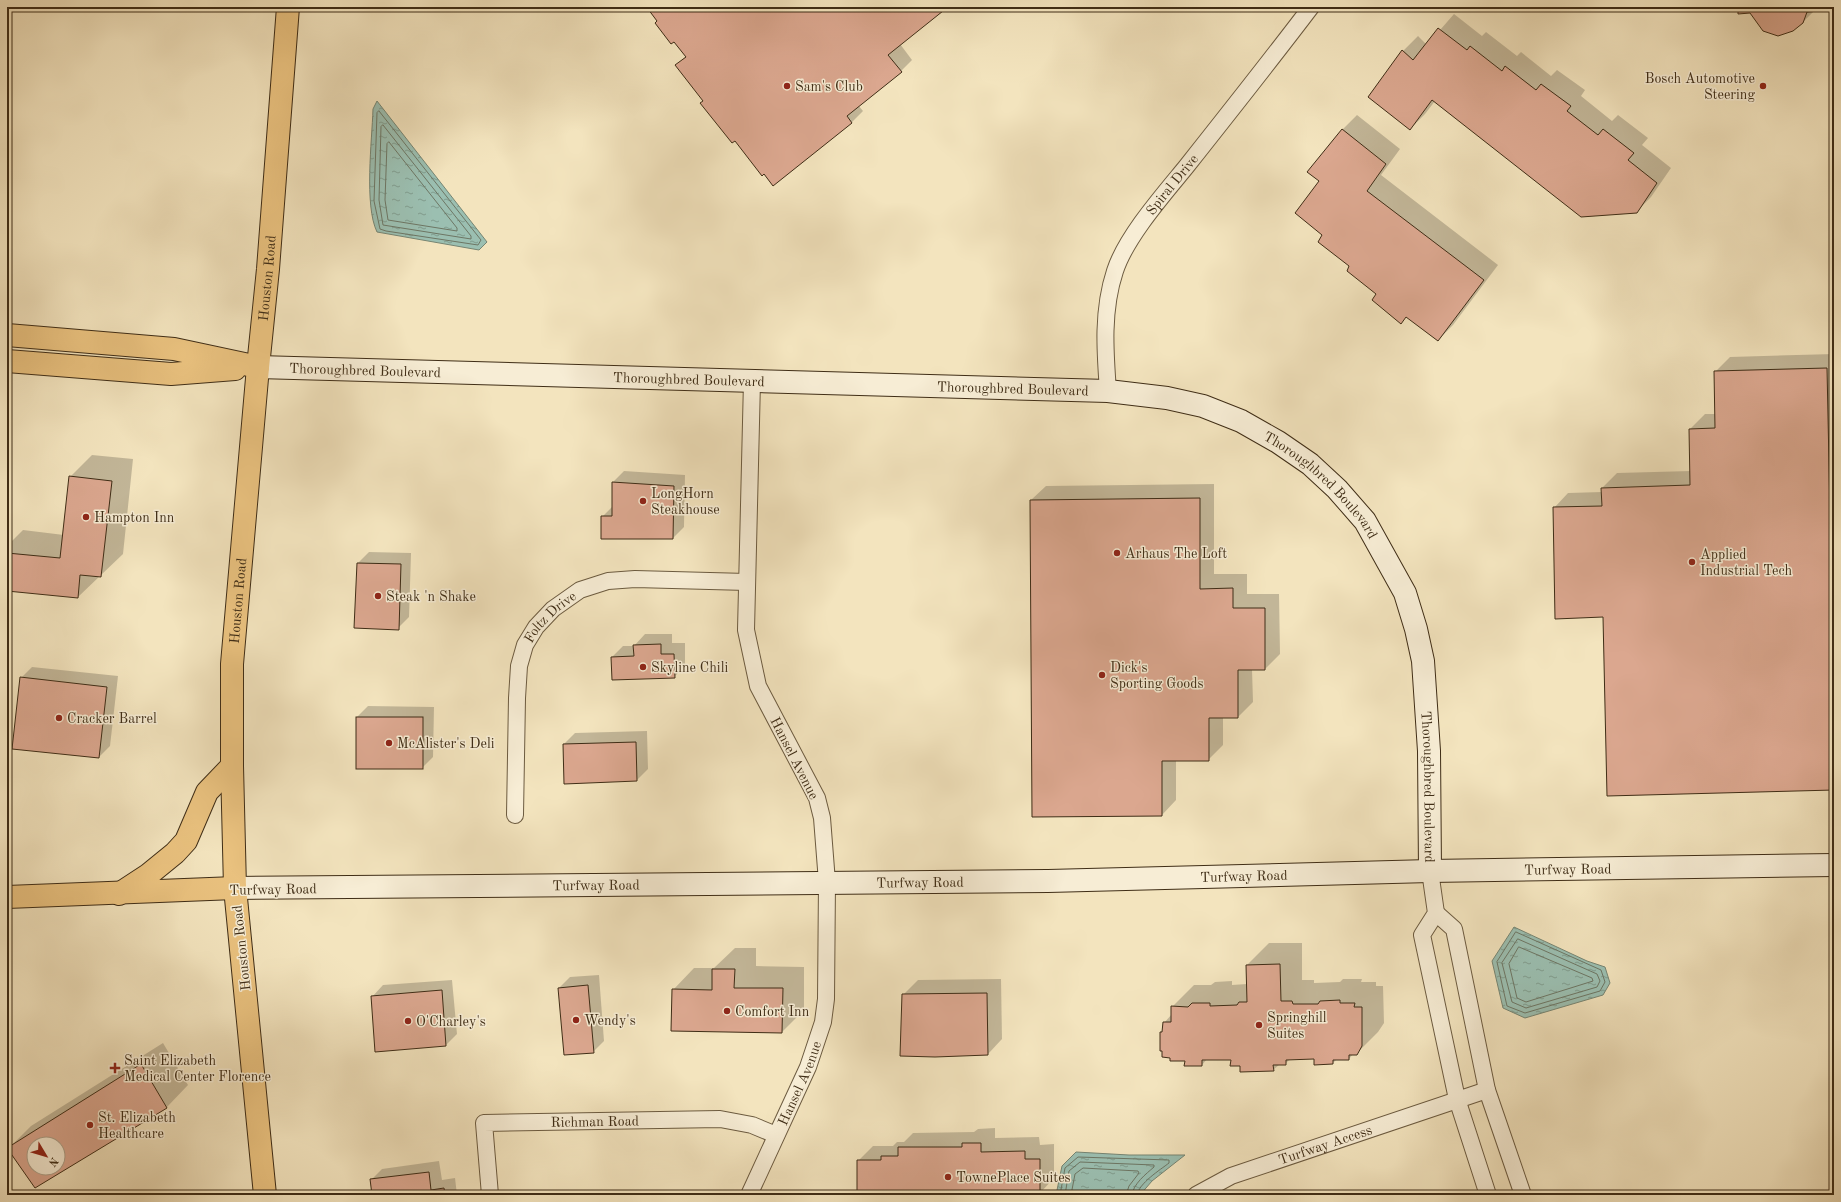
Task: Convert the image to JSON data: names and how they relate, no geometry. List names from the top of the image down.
{
  "streets": {
    "main road": ["Houston Road", "Thoroughbred Boulevard", "Turfway Road"],
    "street": [
      "Spiral Drive",
      "Foltz Drive",
      "Hansel Avenue",
      "Richman Road",
      "Turfway Access"
    ]
  },
  "crossings": [
    ["Spiral Drive", "Thoroughbred Boulevard"],
    ["Houston Road", "Thoroughbred Boulevard"],
    ["Houston Road", "Turfway Road"],
    ["Thoroughbred Boulevard", "Hansel Avenue"],
    ["Thoroughbred Boulevard", "Turfway Road"],
    ["Foltz Drive", "Hansel Avenue"],
    ["Hansel Avenue", "Turfway Road"],
    ["Hansel Avenue", "Richman Road"]
  ],
  "places": {
    "other": [
      "Sam's Club",
      "Bosch Automotive Steering",
      "LongHorn Steakhouse",
      "Hampton Inn",
      "Arhaus The Loft",
      "Applied Industrial Tech",
      "Steak 'n Shake",
      "Skyline Chili",
      "Dick's Sporting Goods",
      "Cracker Barrel",
      "McAlister's Deli",
      "Comfort Inn",
      "Wendy's",
      "O'Charley's",
      "Springhill Suites",
      "St. Elizabeth Healthcare",
      "TownePlace Suites"
    ],
    "health": ["Saint Elizabeth Medical Center Florence"]
  },
  "north": "bottom right"
}
